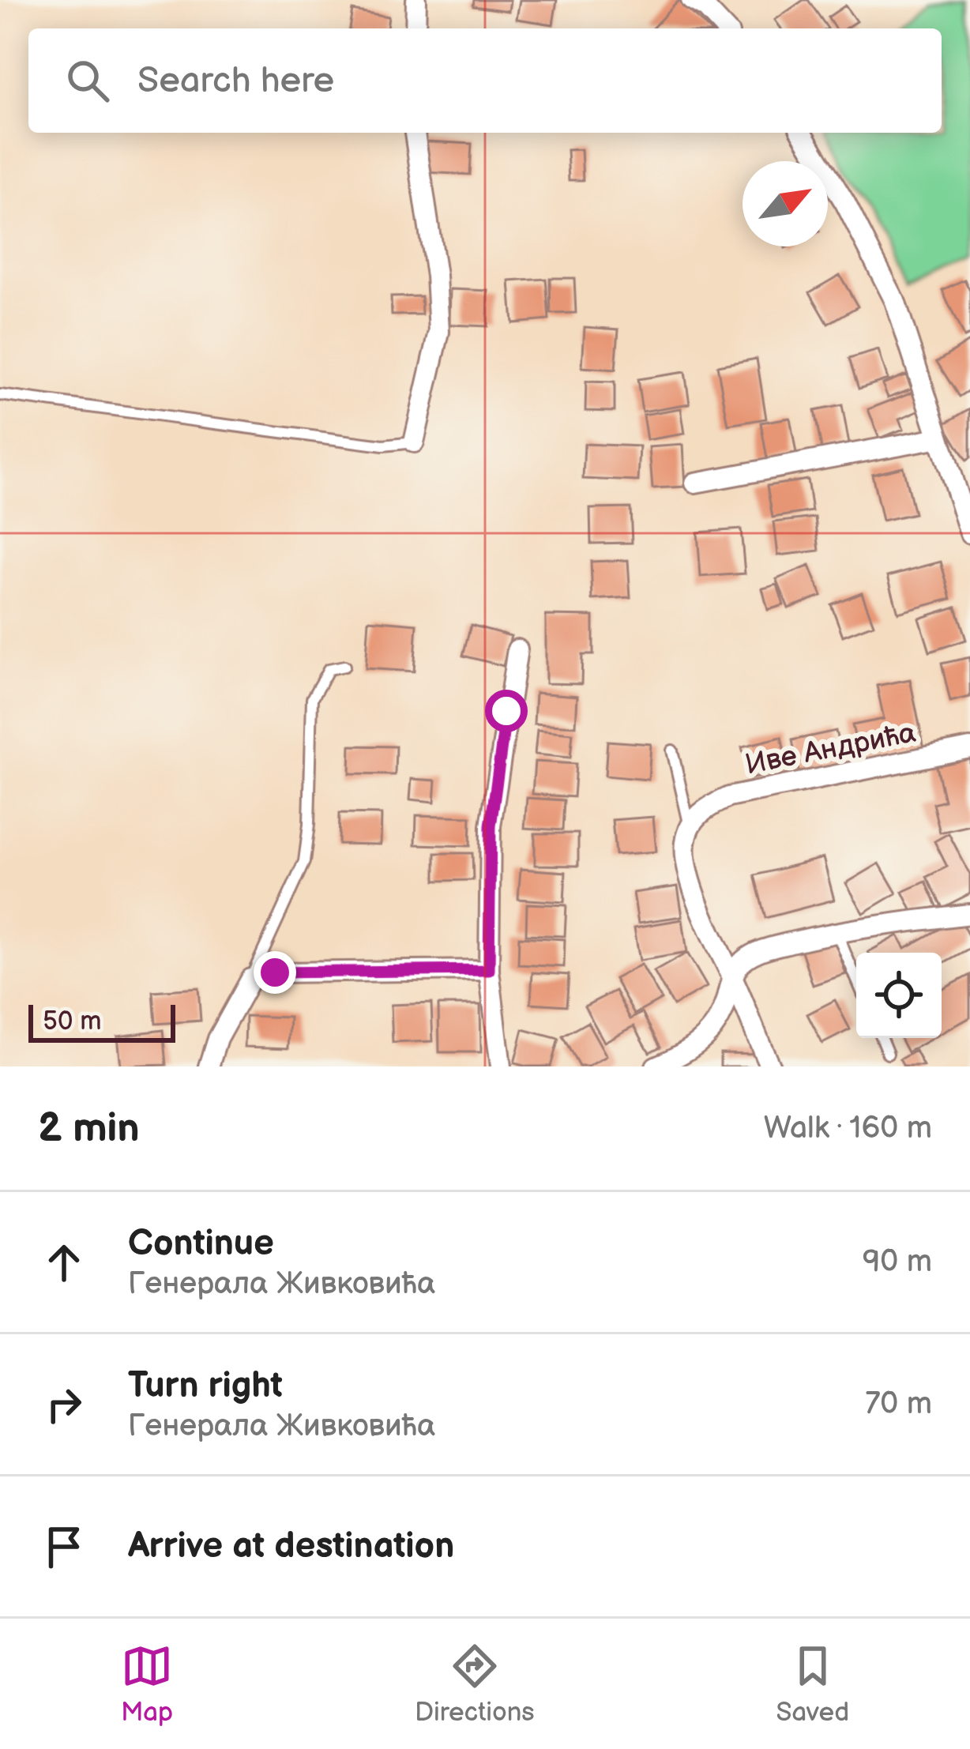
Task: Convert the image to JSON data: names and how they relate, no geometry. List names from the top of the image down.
{
  "streets": {
    "street": ["Иве Андрића"]
  },
  "scale_bar": "50 m",
  "north": "top right",
  "page": {
    "search": "Search here",
    "scale": "50 m",
    "heading": ["2 min", "Walk · 160 m"],
    "list": [
      ["Continue", "Генерала Живковића", "90 m"],
      ["Turn right", "Генерала Живковића", "70 m"],
      "Arrive at destination"
    ],
    "nav": ["Map", "Directions", "Saved"]
  }
}
